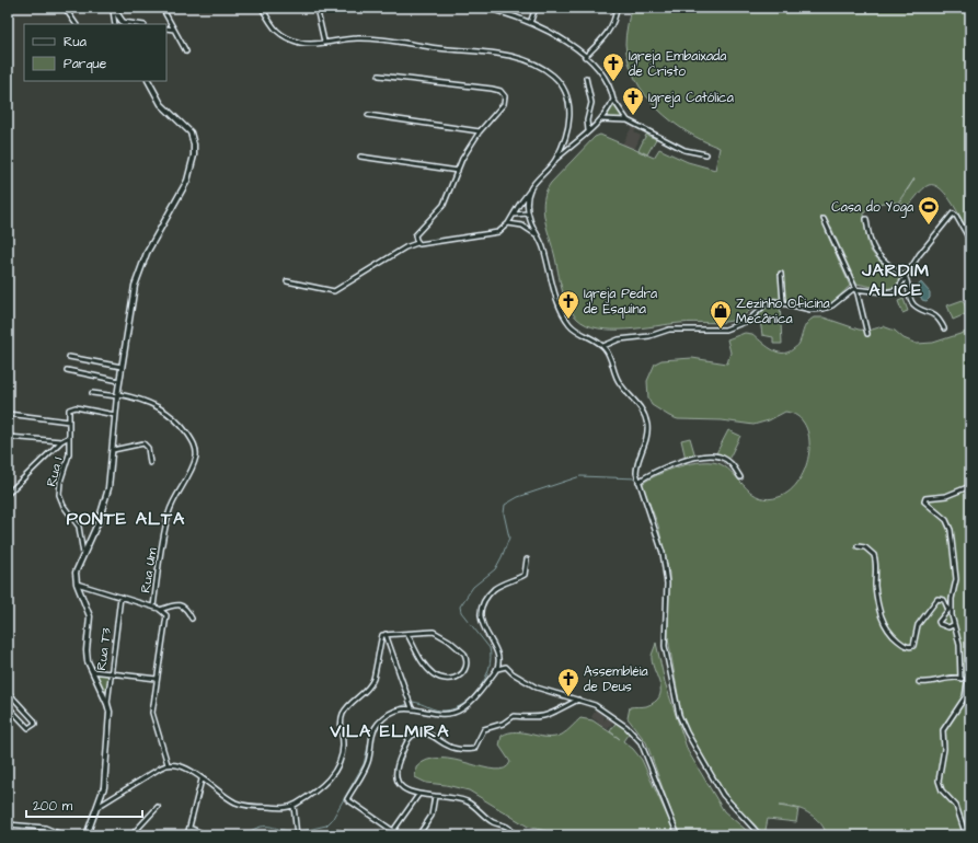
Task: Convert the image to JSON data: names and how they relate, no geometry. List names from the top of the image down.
{
  "streets": {
    "street": ["Rua 1", "Rua Um", "Rua T3"]
  },
  "districts": ["JARDIM ALICE", "PONTE ALTA", "VILA ELMIRA"],
  "places": {
    "church": [
      "Igreja Embaixada de Cristo",
      "Igreja Católica",
      "Igreja Pedra de Esquina",
      "Assembléia de Deus"
    ],
    "sports": ["Casa do Yoga"],
    "shop": ["Zezinho Oficina Mecânica"]
  },
  "legend": ["Rua", "Parque"],
  "scale_bar": "200 m"
}
